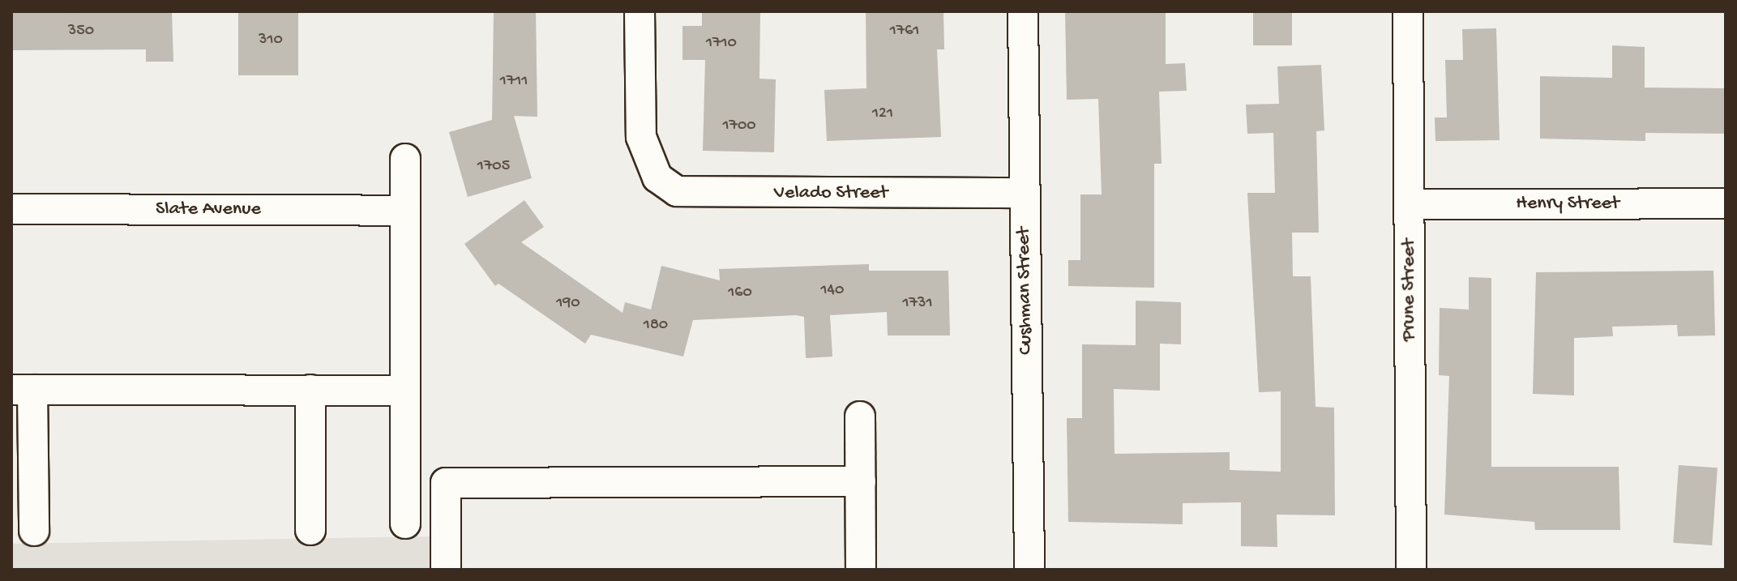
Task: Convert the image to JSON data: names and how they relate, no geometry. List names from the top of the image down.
{
  "streets": {
    "street": [
      "Velado Street",
      "Henry Street",
      "Slate Avenue",
      "Prune Street",
      "Cushman Street"
    ]
  },
  "crossings": [
    ["Velado Street", "Cushman Street"],
    ["Henry Street", "Prune Street"]
  ],
  "house_numbers": [
    "350",
    "1761",
    "310",
    "1710",
    "1711",
    "121",
    "1700",
    "1705",
    "140",
    "160",
    "190",
    "1731",
    "180"
  ]
}
